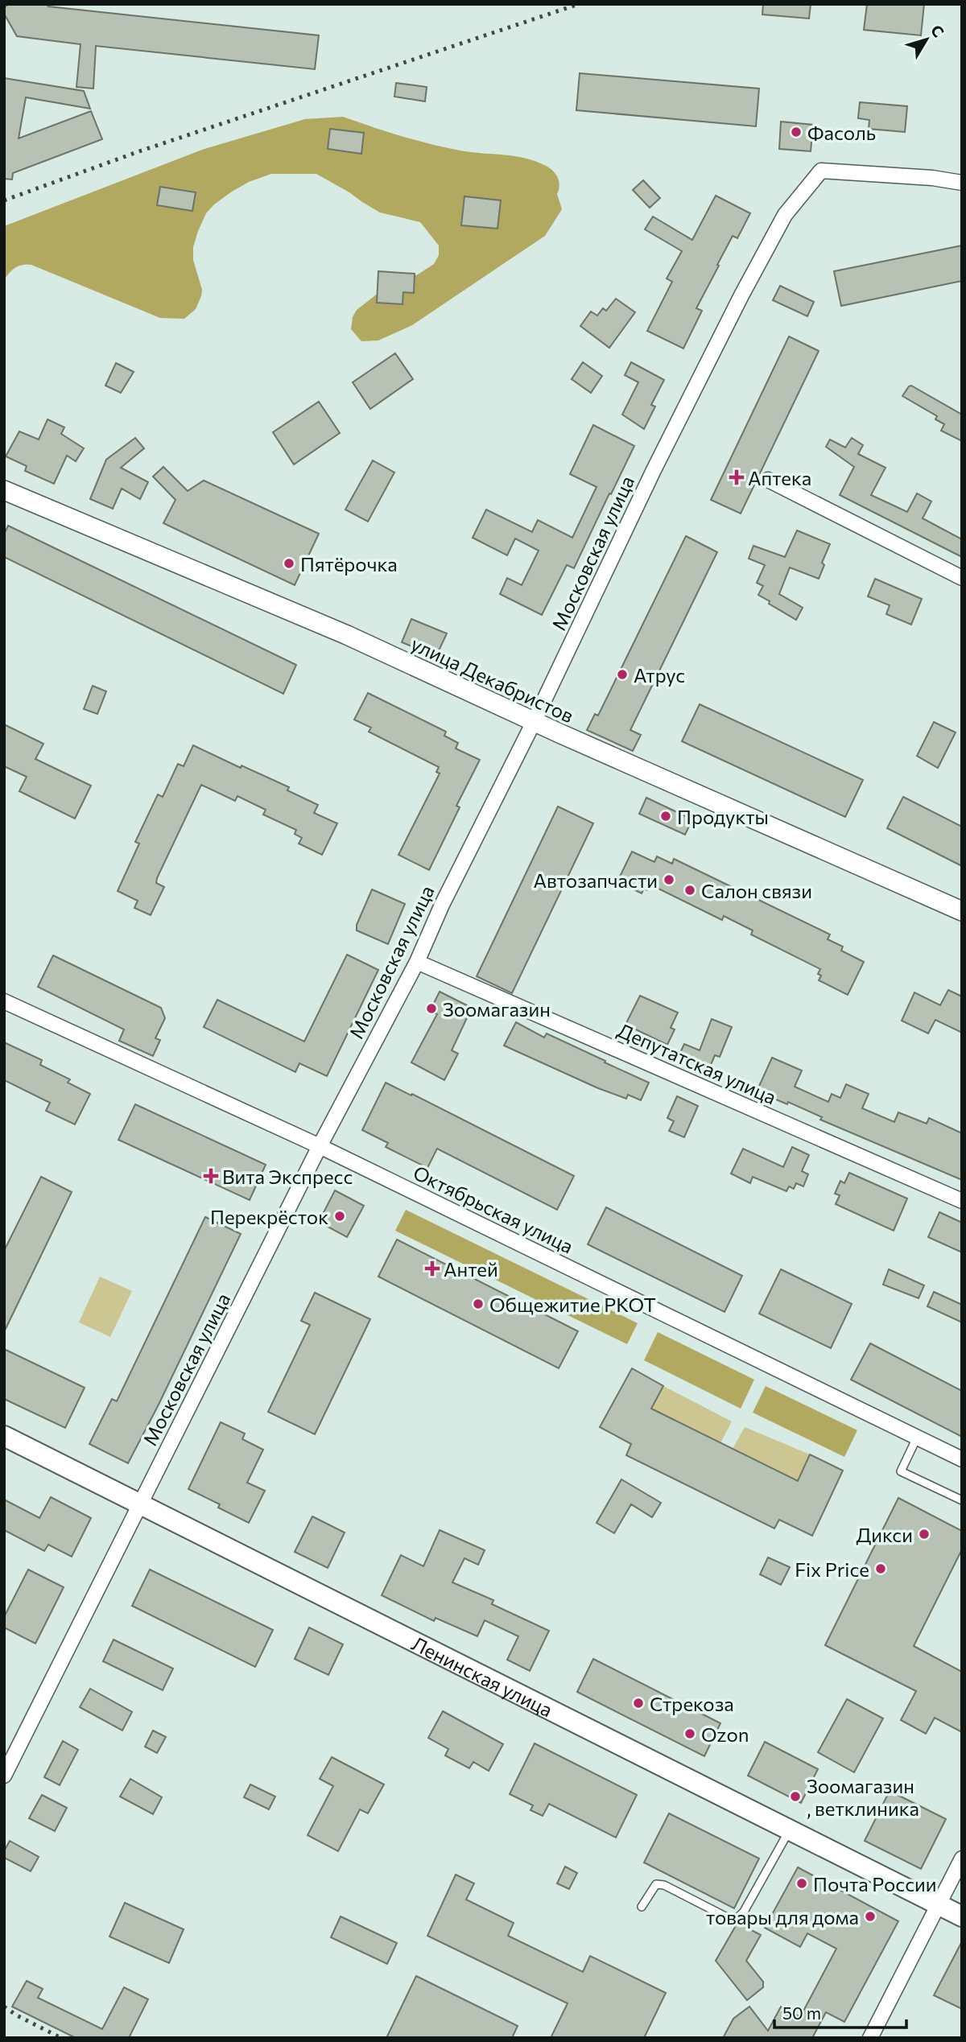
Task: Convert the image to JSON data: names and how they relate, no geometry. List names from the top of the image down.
{
  "streets": {
    "main road": ["Ленинская улица"],
    "street": [
      "Московская улица",
      "улица Декабристов",
      "Депутатская улица",
      "Октябрьская улица"
    ]
  },
  "crossings": [
    ["Московская улица", "улица Декабристов"],
    ["Московская улица", "Депутатская улица"],
    ["Московская улица", "Октябрьская улица"],
    ["Московская улица", "Ленинская улица"]
  ],
  "places": {
    "other": [
      "Фасоль",
      "Пятёрочка",
      "Атрус",
      "Продукты",
      "Автозапчасти",
      "Салон связи",
      "Зоомагазин",
      "Перекрёсток",
      "Общежитие РКОТ",
      "Дикси",
      "Fix Price",
      "Стрекоза",
      "Ozon",
      "Зоомагазин , ветклиника",
      "Почта России",
      "товары для дома"
    ],
    "health": ["Аптека", "Вита Экспресс", "Антей"]
  },
  "scale_bar": "50 m",
  "north": "top right"
}
